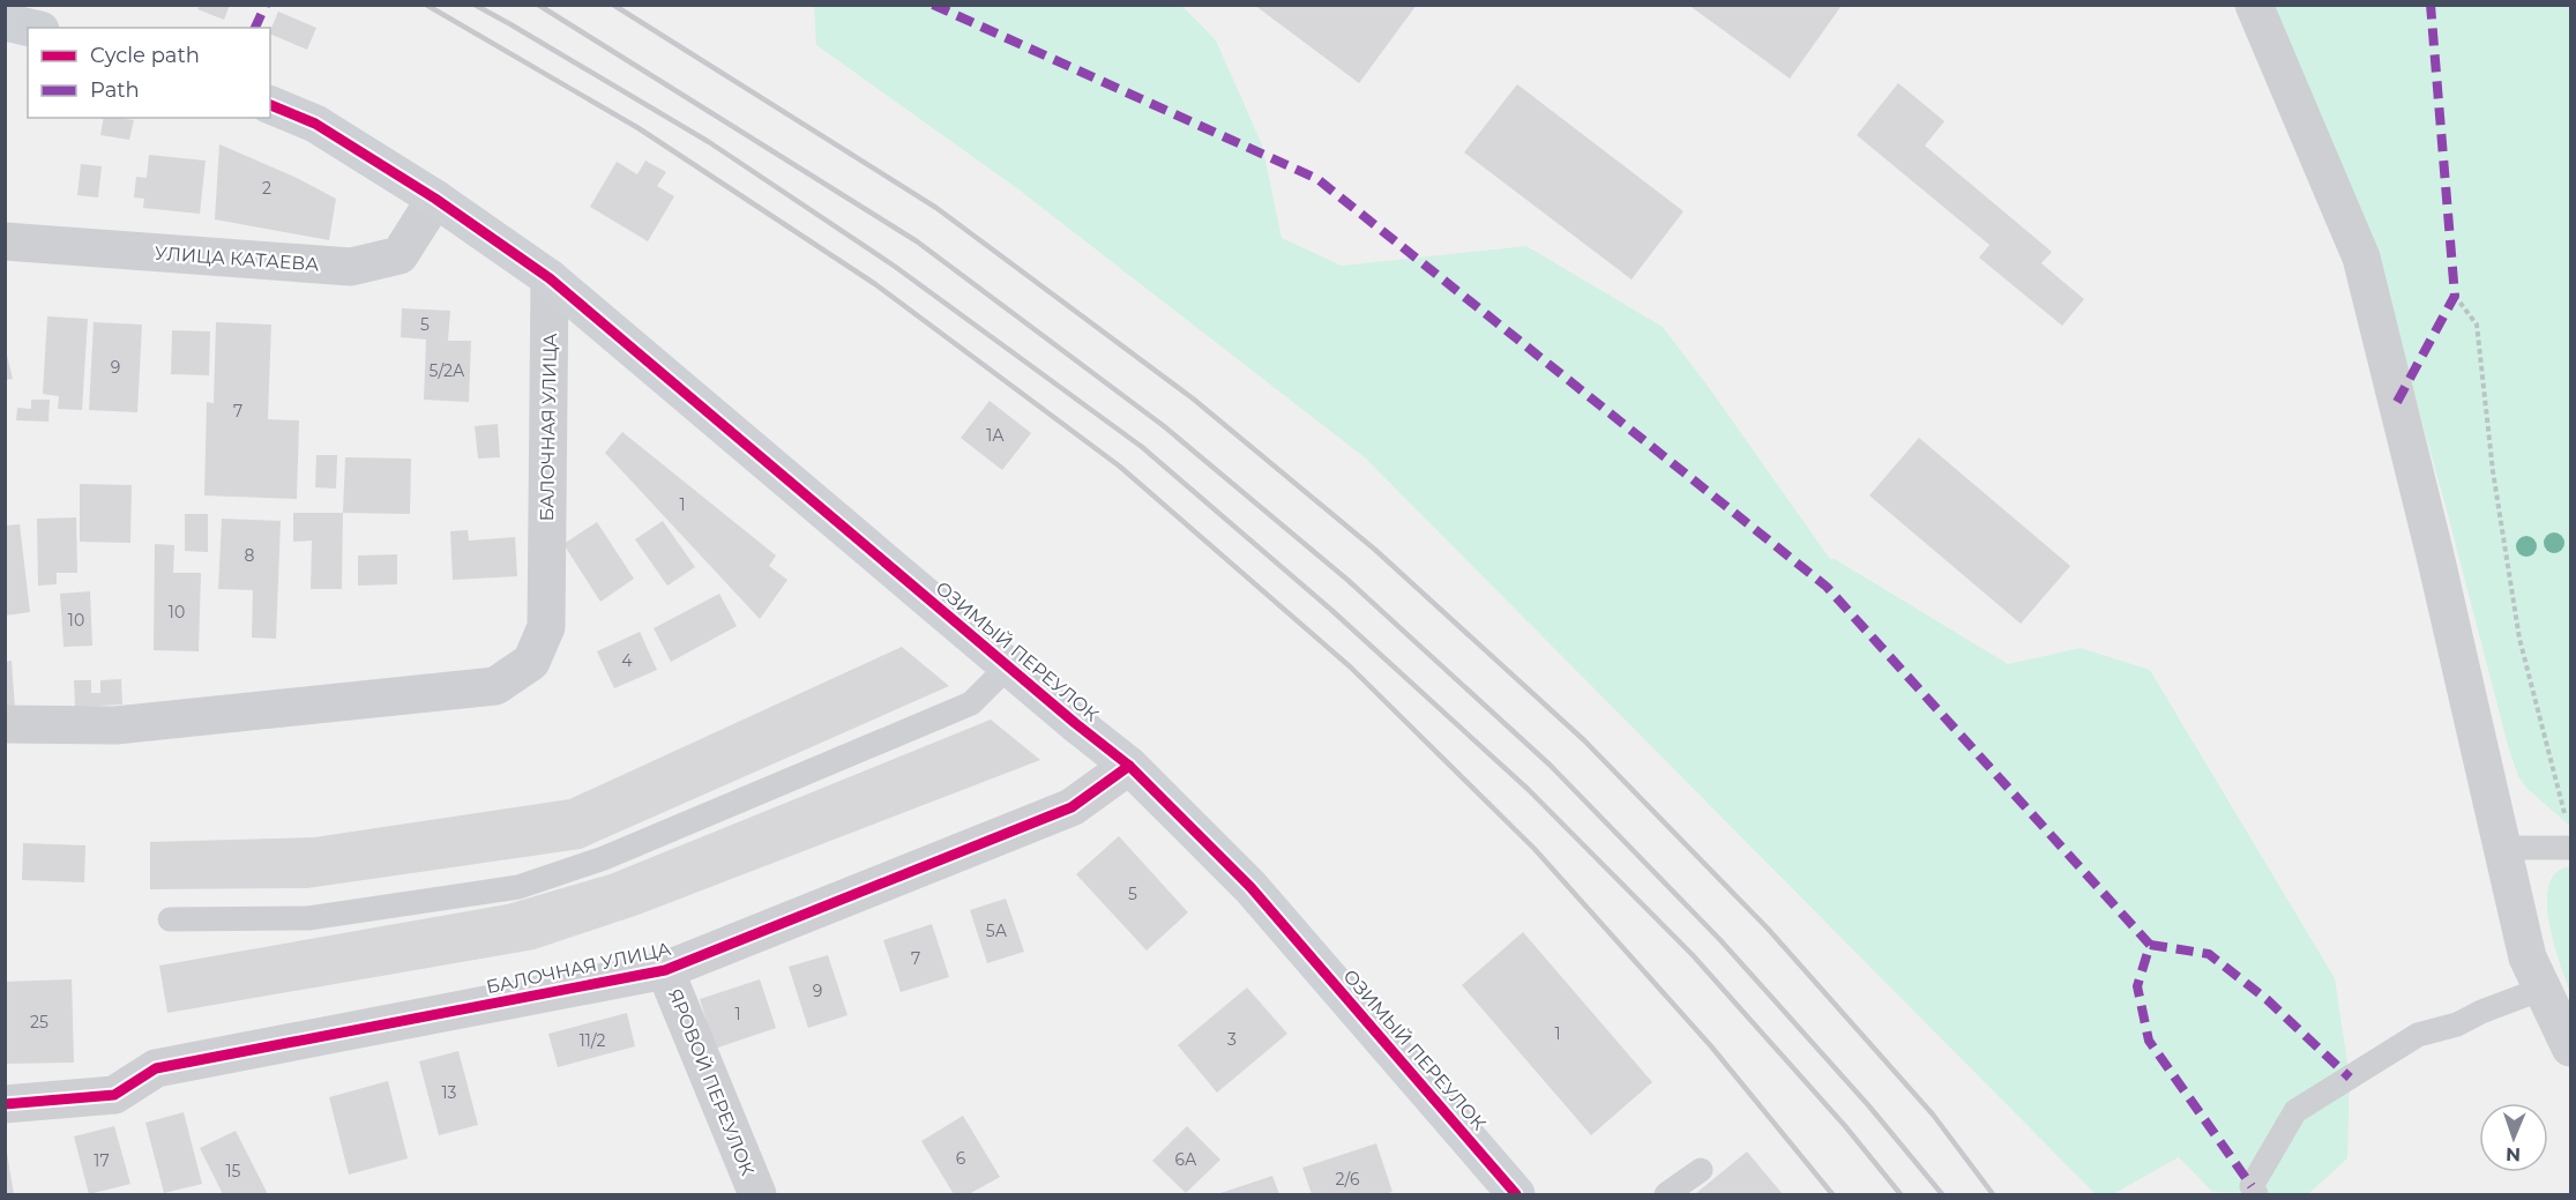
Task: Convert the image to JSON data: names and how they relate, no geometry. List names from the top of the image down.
{
  "streets": {
    "street": [
      "УЛИЦА КАТАЕВА",
      "БАЛОЧНАЯ УЛИЦА",
      "ОЗИМЫЙ ПЕРЕУЛОК",
      "ЯРОВОЙ ПЕРЕУЛОК"
    ]
  },
  "crossings": [
    ["УЛИЦА КАТАЕВА", "ОЗИМЫЙ ПЕРЕУЛОК"],
    ["БАЛОЧНАЯ УЛИЦА", "ОЗИМЫЙ ПЕРЕУЛОК"],
    ["БАЛОЧНАЯ УЛИЦА", "ЯРОВОЙ ПЕРЕУЛОК"]
  ],
  "house_numbers": [
    "2",
    "5",
    "9",
    "5/2А",
    "7",
    "1А",
    "1",
    "8",
    "10",
    "10",
    "4",
    "5",
    "5А",
    "7",
    "9",
    "1",
    "25",
    "1",
    "3",
    "11/2",
    "13",
    "6",
    "6А",
    "17",
    "15",
    "2/6"
  ],
  "legend": ["Cycle path", "Path"],
  "north": "bottom"
}
